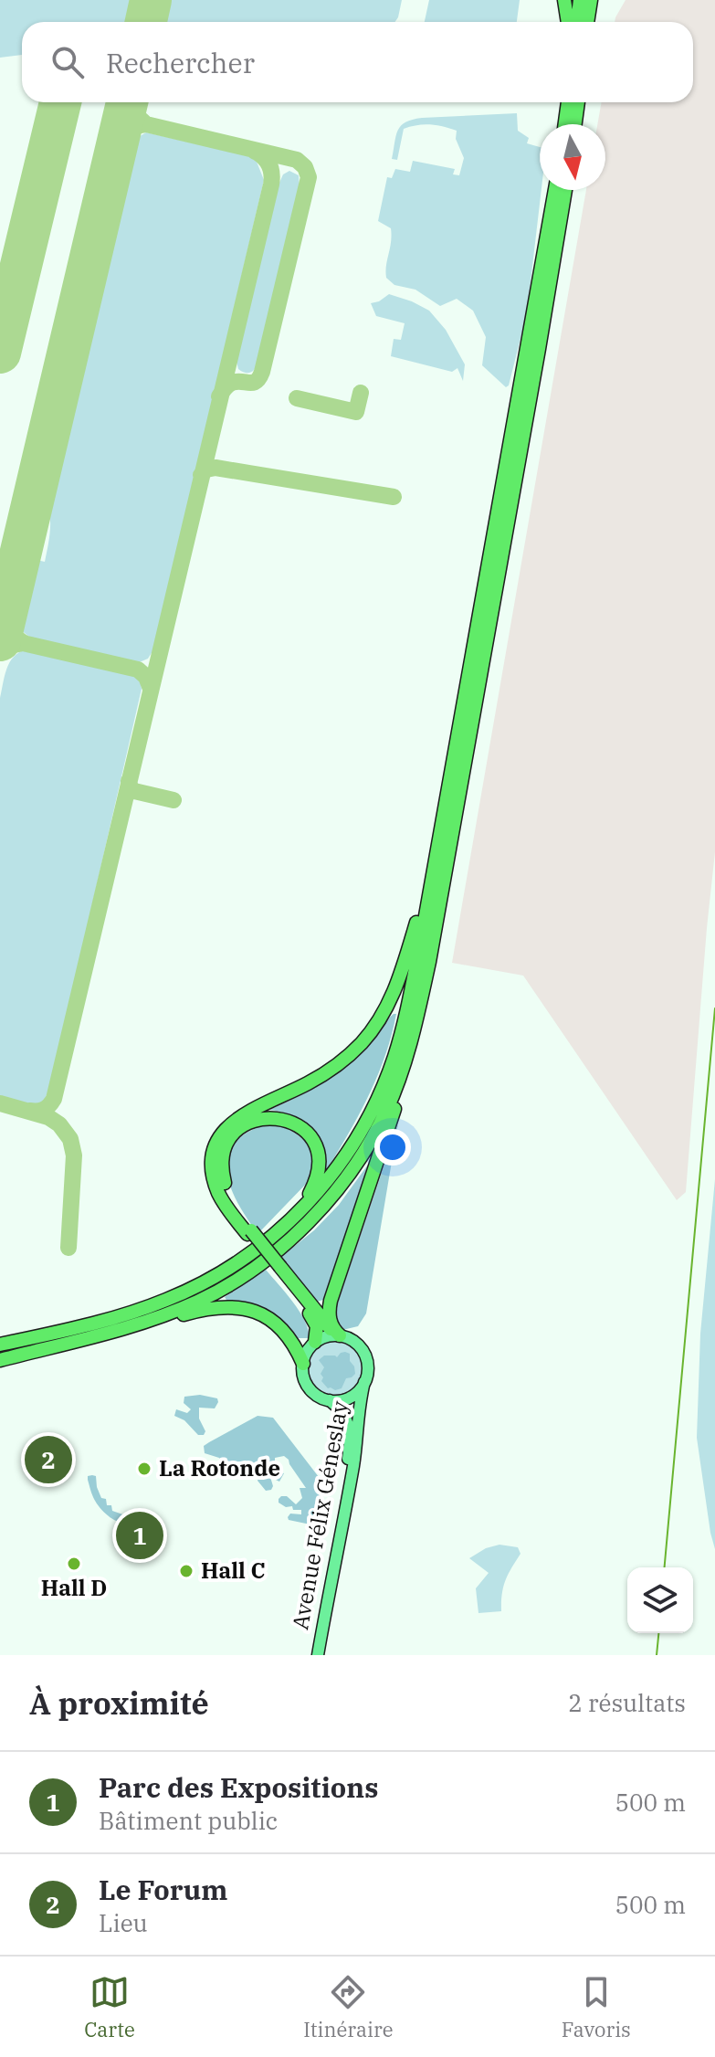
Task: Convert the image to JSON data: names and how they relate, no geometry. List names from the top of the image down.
{
  "streets": {
    "main road": ["Avenue Félix Géneslay"]
  },
  "places": ["La Rotonde", "Hall D", "Hall C"],
  "north": "bottom",
  "page": {
    "search": "Rechercher",
    "pins": ["2", "1"],
    "heading": ["À proximité", "2 résultats"],
    "list": [
      {
        "mark": "1",
        "name": "Parc des Expositions",
        "note": "Bâtiment public",
        "value": "500 m"
      },
      {
        "mark": "2",
        "name": "Le Forum",
        "note": "Lieu",
        "value": "500 m"
      }
    ],
    "nav": ["Carte", "Itinéraire", "Favoris"]
  }
}
